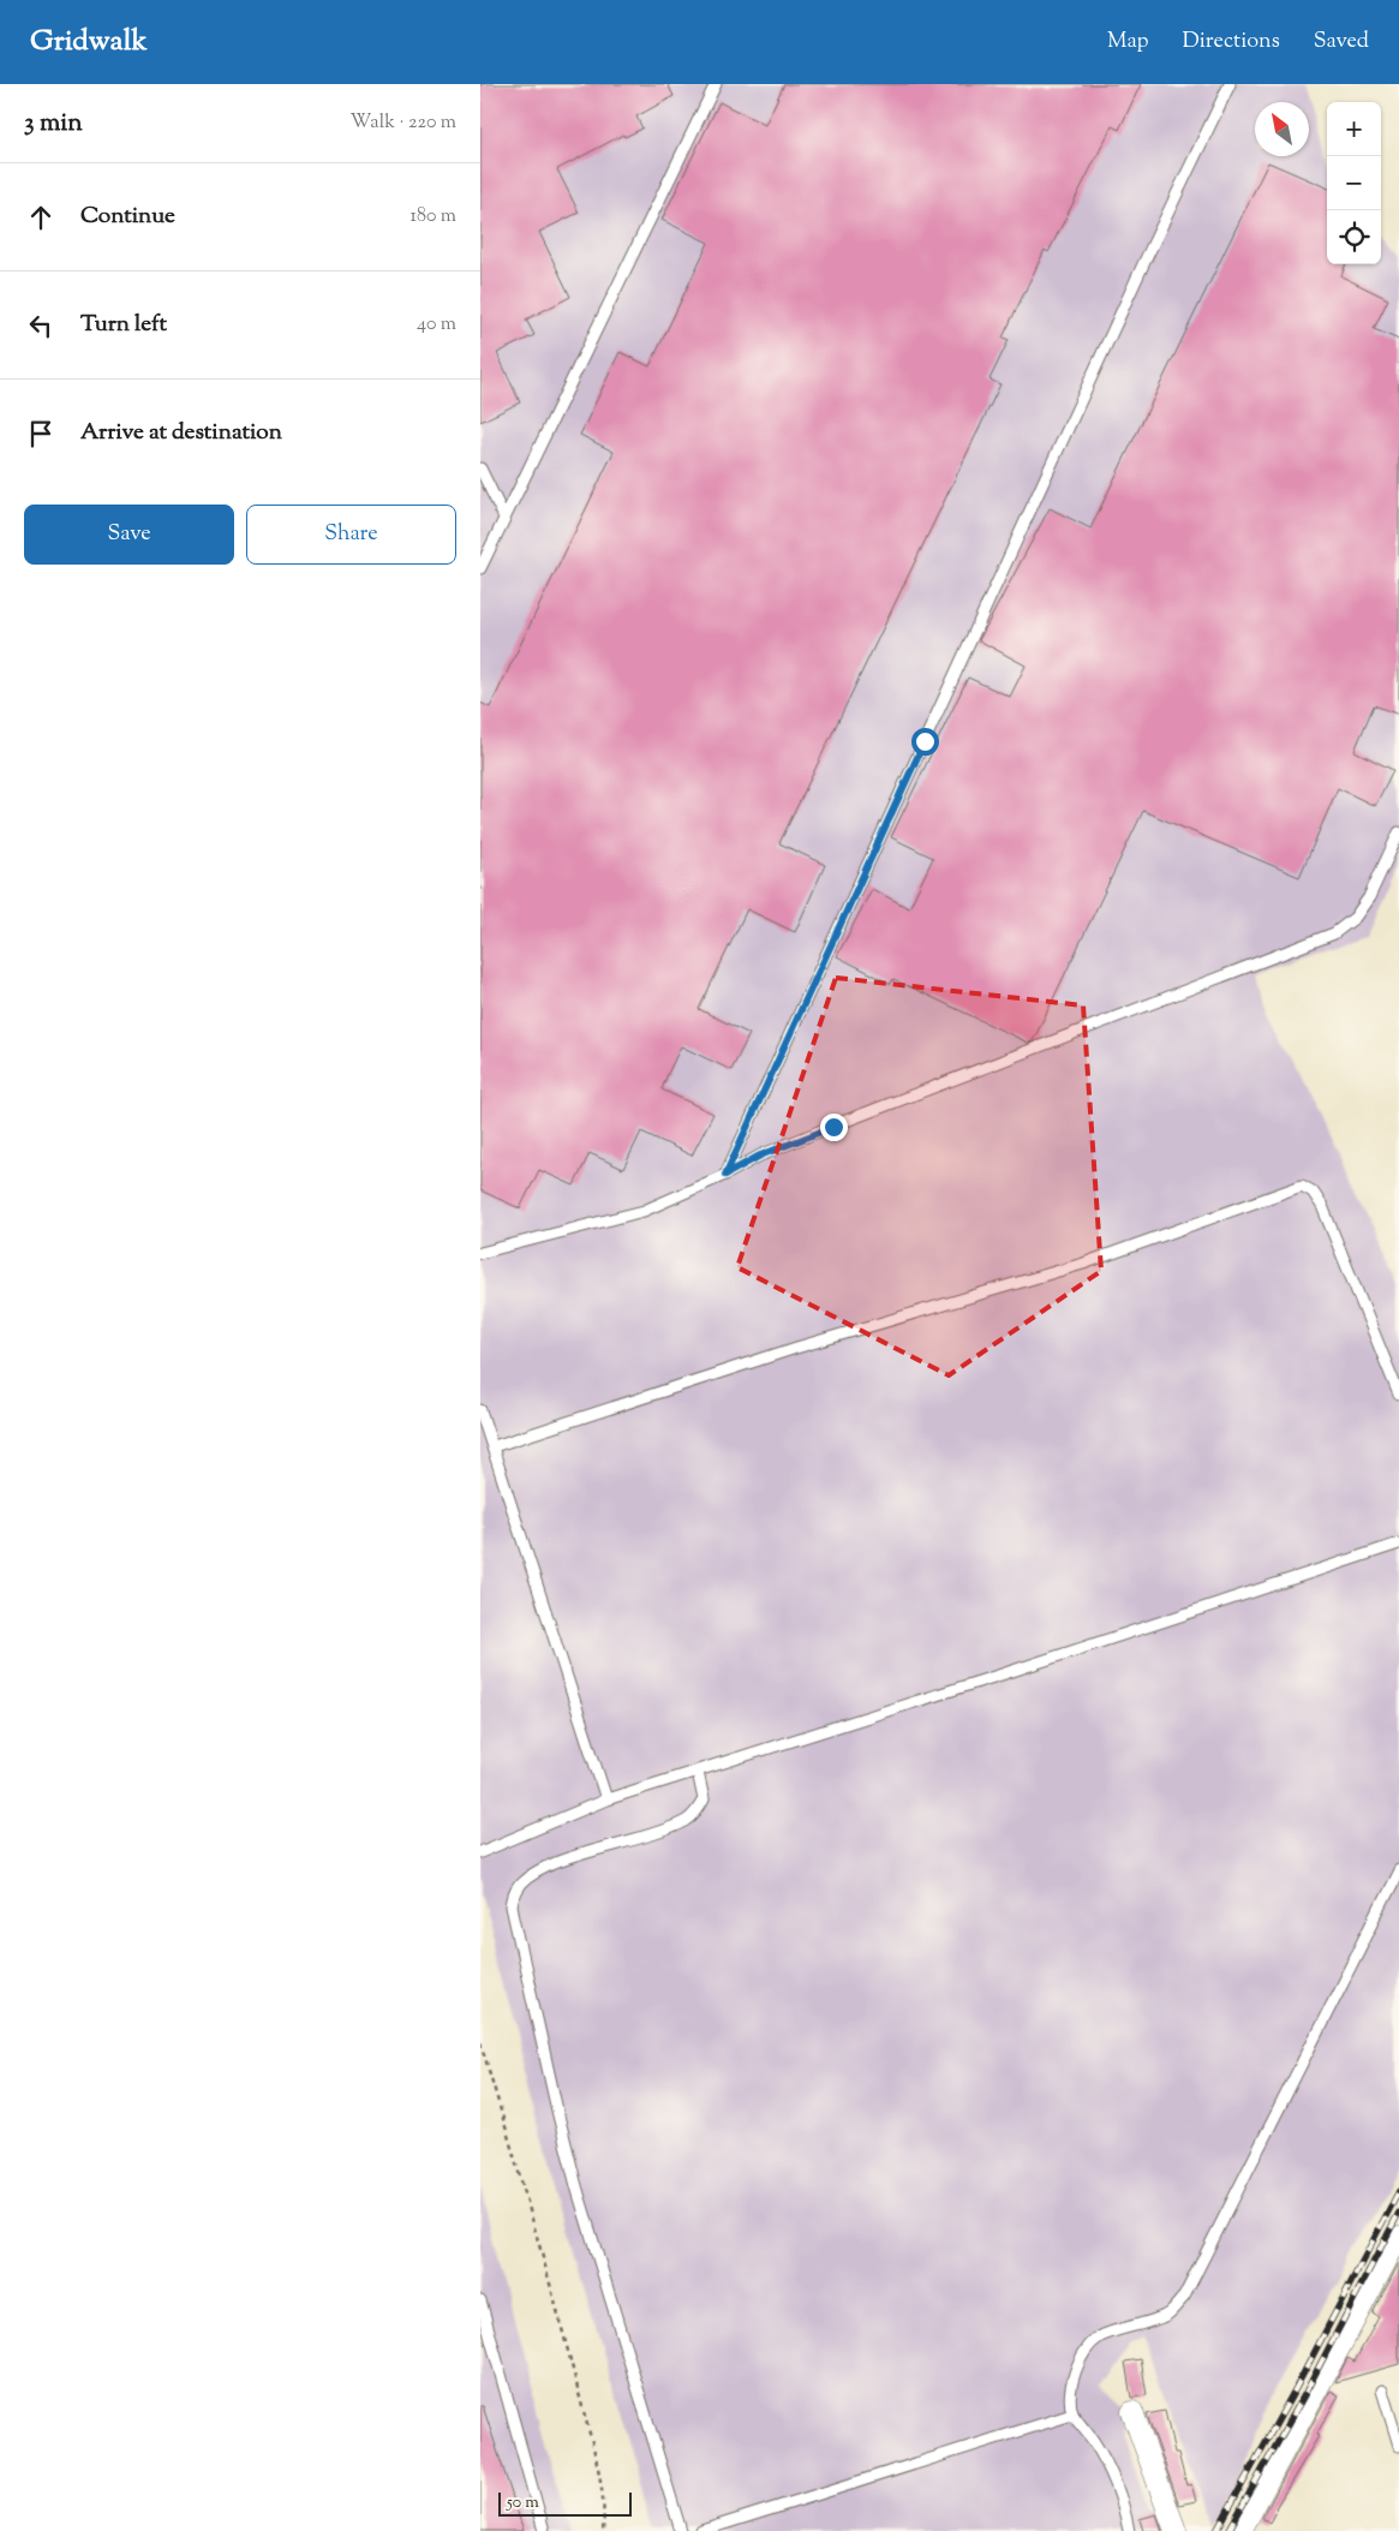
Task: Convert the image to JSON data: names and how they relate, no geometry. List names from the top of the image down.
{
  "scale_bar": "50 m",
  "north": "top left",
  "page": {
    "header": "Gridwalk",
    "nav": ["Map", "Directions", "Saved"],
    "heading": ["3 min", "Walk · 220 m"],
    "map_buttons": ["+", "−"],
    "list": [
      ["Continue", "180 m"],
      ["Turn left", "40 m"],
      "Arrive at destination"
    ],
    "buttons": ["Save", "Share"],
    "scale": "50 m"
  }
}
